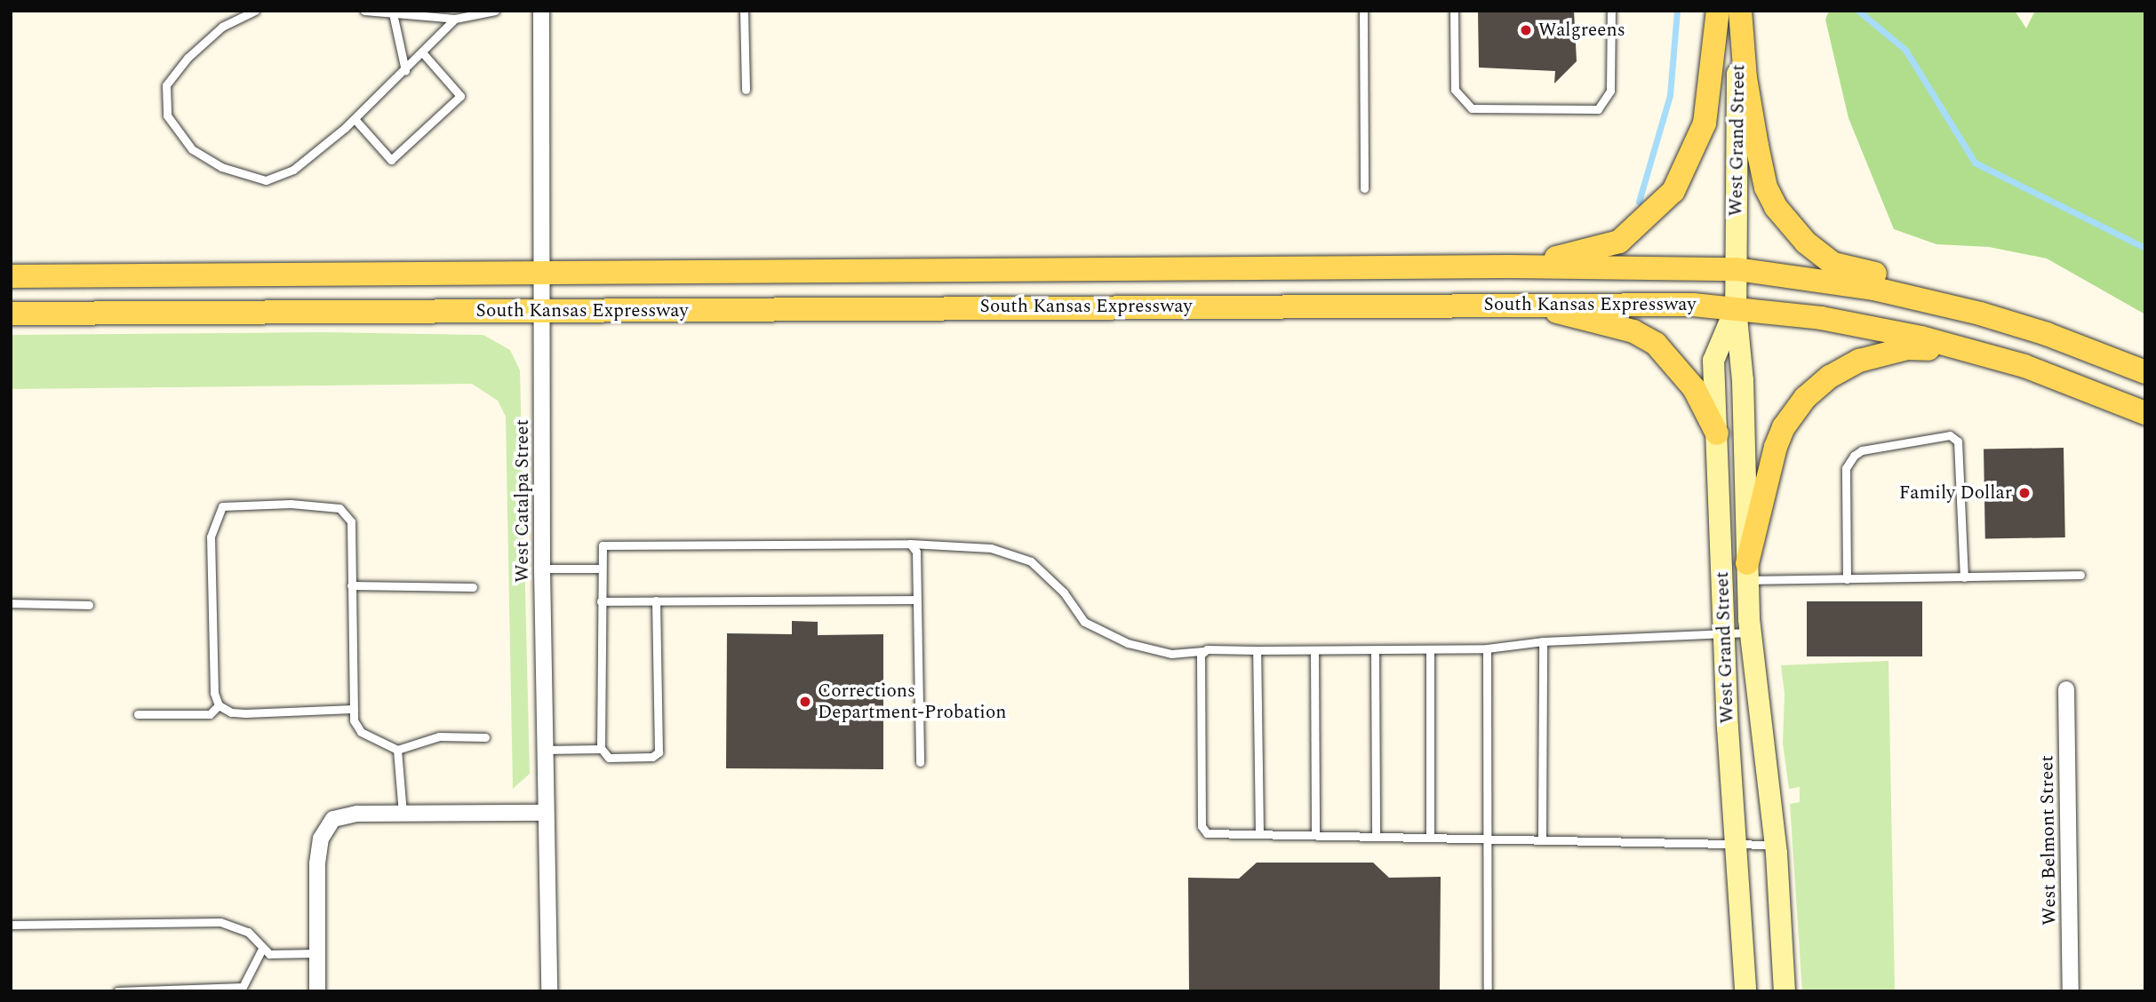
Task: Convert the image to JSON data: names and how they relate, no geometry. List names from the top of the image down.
{
  "streets": {
    "main road": ["West Grand Street", "South Kansas Expressway"],
    "street": ["West Catalpa Street", "West Belmont Street"]
  },
  "crossings": [
    ["West Grand Street", "South Kansas Expressway"],
    ["South Kansas Expressway", "West Catalpa Street"]
  ],
  "places": ["Walgreens", "Family Dollar", "Corrections Department-Probation"]
}
